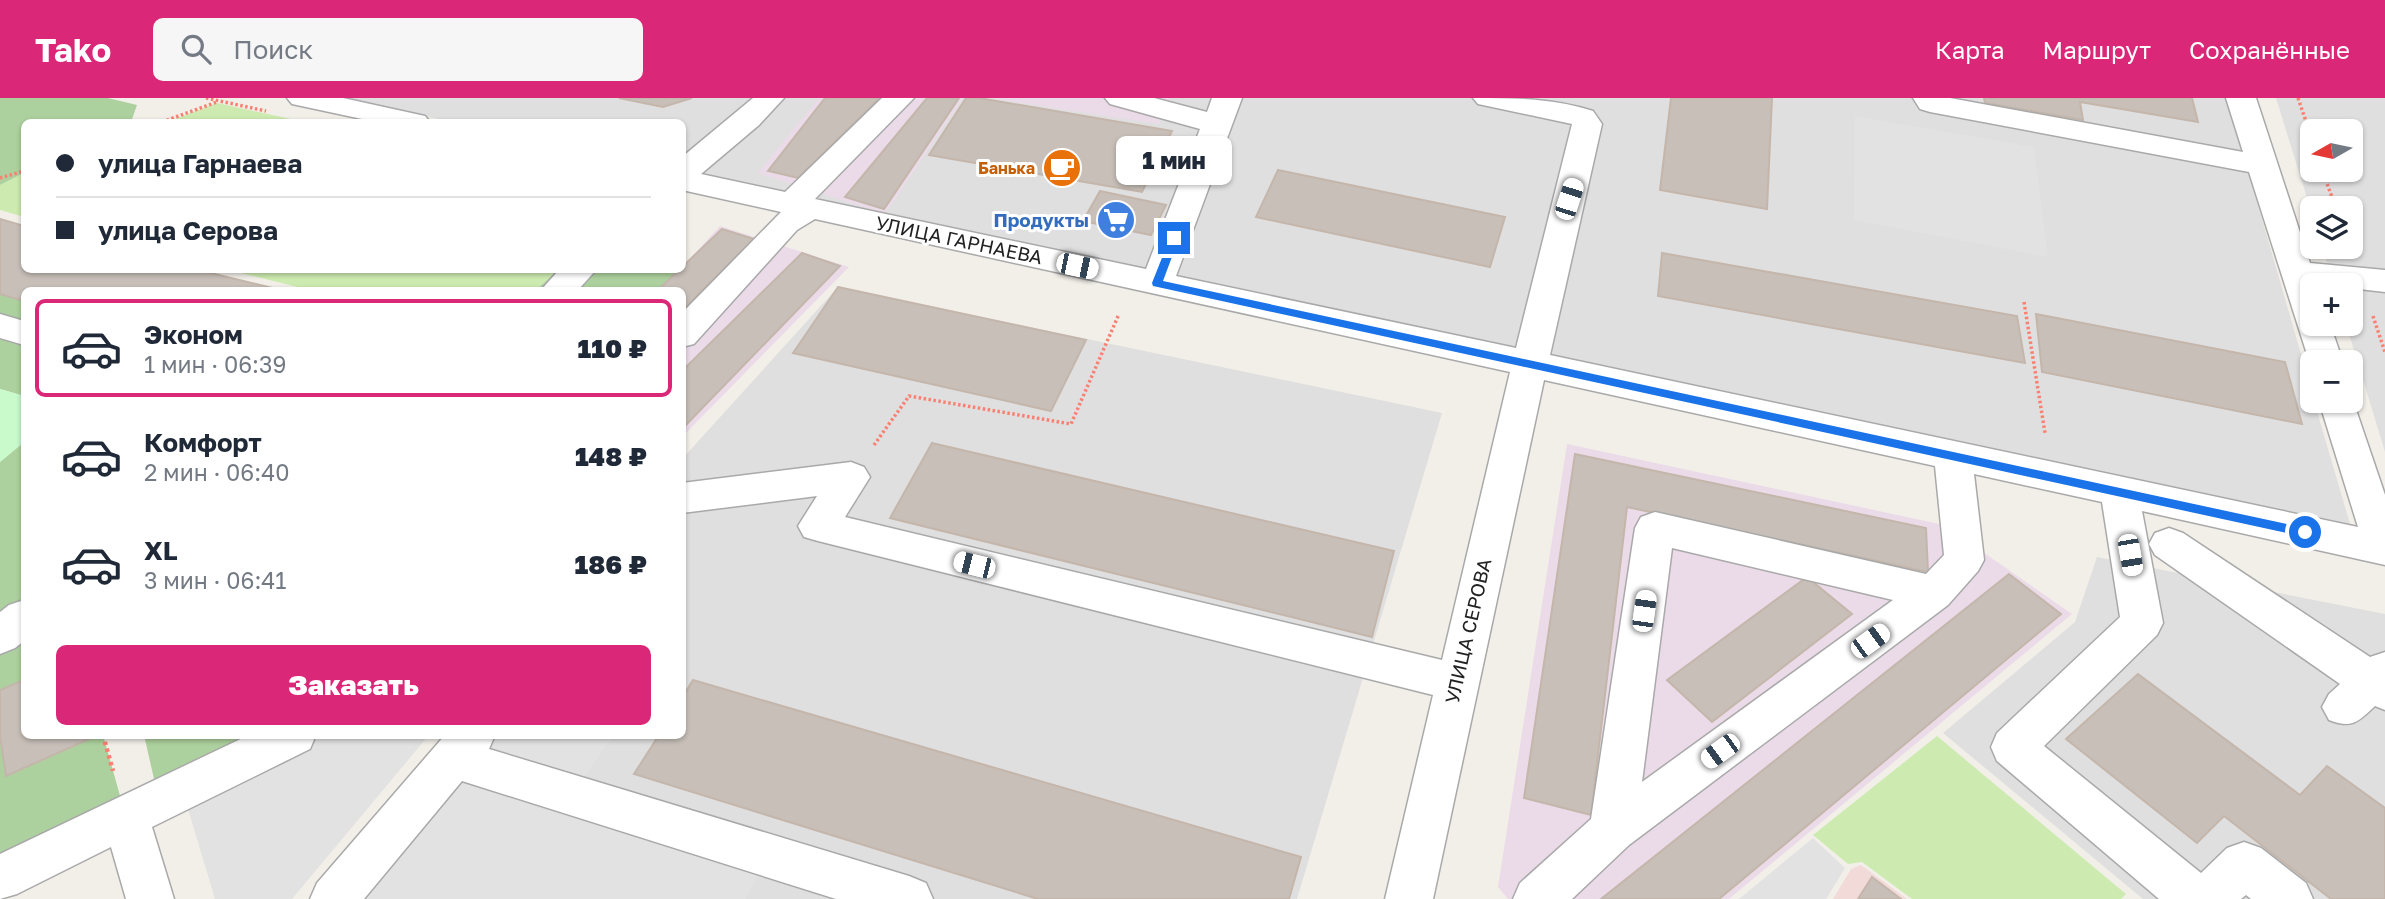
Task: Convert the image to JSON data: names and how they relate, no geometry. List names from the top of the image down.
{
  "streets": {
    "street": ["УЛИЦА ГАРНАЕВА", "УЛИЦА СЕРОВА"]
  },
  "crossings": [
    ["УЛИЦА ГАРНАЕВА", "УЛИЦА СЕРОВА"]
  ],
  "places": {
    "cafe": ["Банька"],
    "supermarket": ["Продукты"]
  },
  "north": "left",
  "page": {
    "header": "Tako",
    "search": "Поиск",
    "nav": ["Карта", "Маршрут", "Сохранённые"],
    "map_buttons": ["+", "−"],
    "banner": ["улица Гарнаева", "улица Серова"],
    "bubble": "1 мин",
    "list": [
      {
        "name": "Эконом",
        "note": "1 мин · 06:39",
        "value": "110 ₽"
      },
      {
        "name": "Комфорт",
        "note": "2 мин · 06:40",
        "value": "148 ₽"
      },
      {
        "name": "XL",
        "note": "3 мин · 06:41",
        "value": "186 ₽"
      }
    ],
    "buttons": "Заказать"
  }
}
